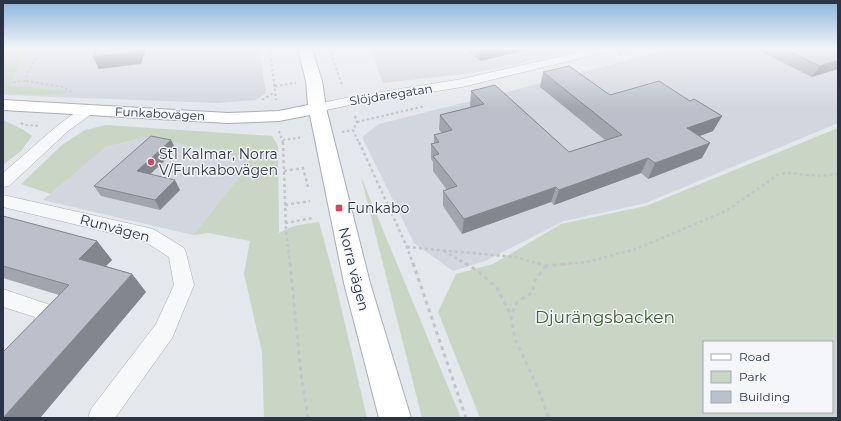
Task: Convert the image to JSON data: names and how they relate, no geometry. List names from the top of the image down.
{
  "streets": {
    "main road": ["Funkabovägen", "Norra vägen"],
    "street": ["Slöjdaregatan", "Runvägen"]
  },
  "crossings": [
    ["Slöjdaregatan", "Funkabovägen"],
    ["Slöjdaregatan", "Norra vägen"],
    ["Funkabovägen", "Norra vägen"]
  ],
  "parks": ["Djurängsbacken"],
  "places": {
    "other": ["St1 Kalmar, Norra V/Funkabovägen"],
    "transit": ["Funkabo"]
  },
  "legend": ["Road", "Park", "Building"]
}
